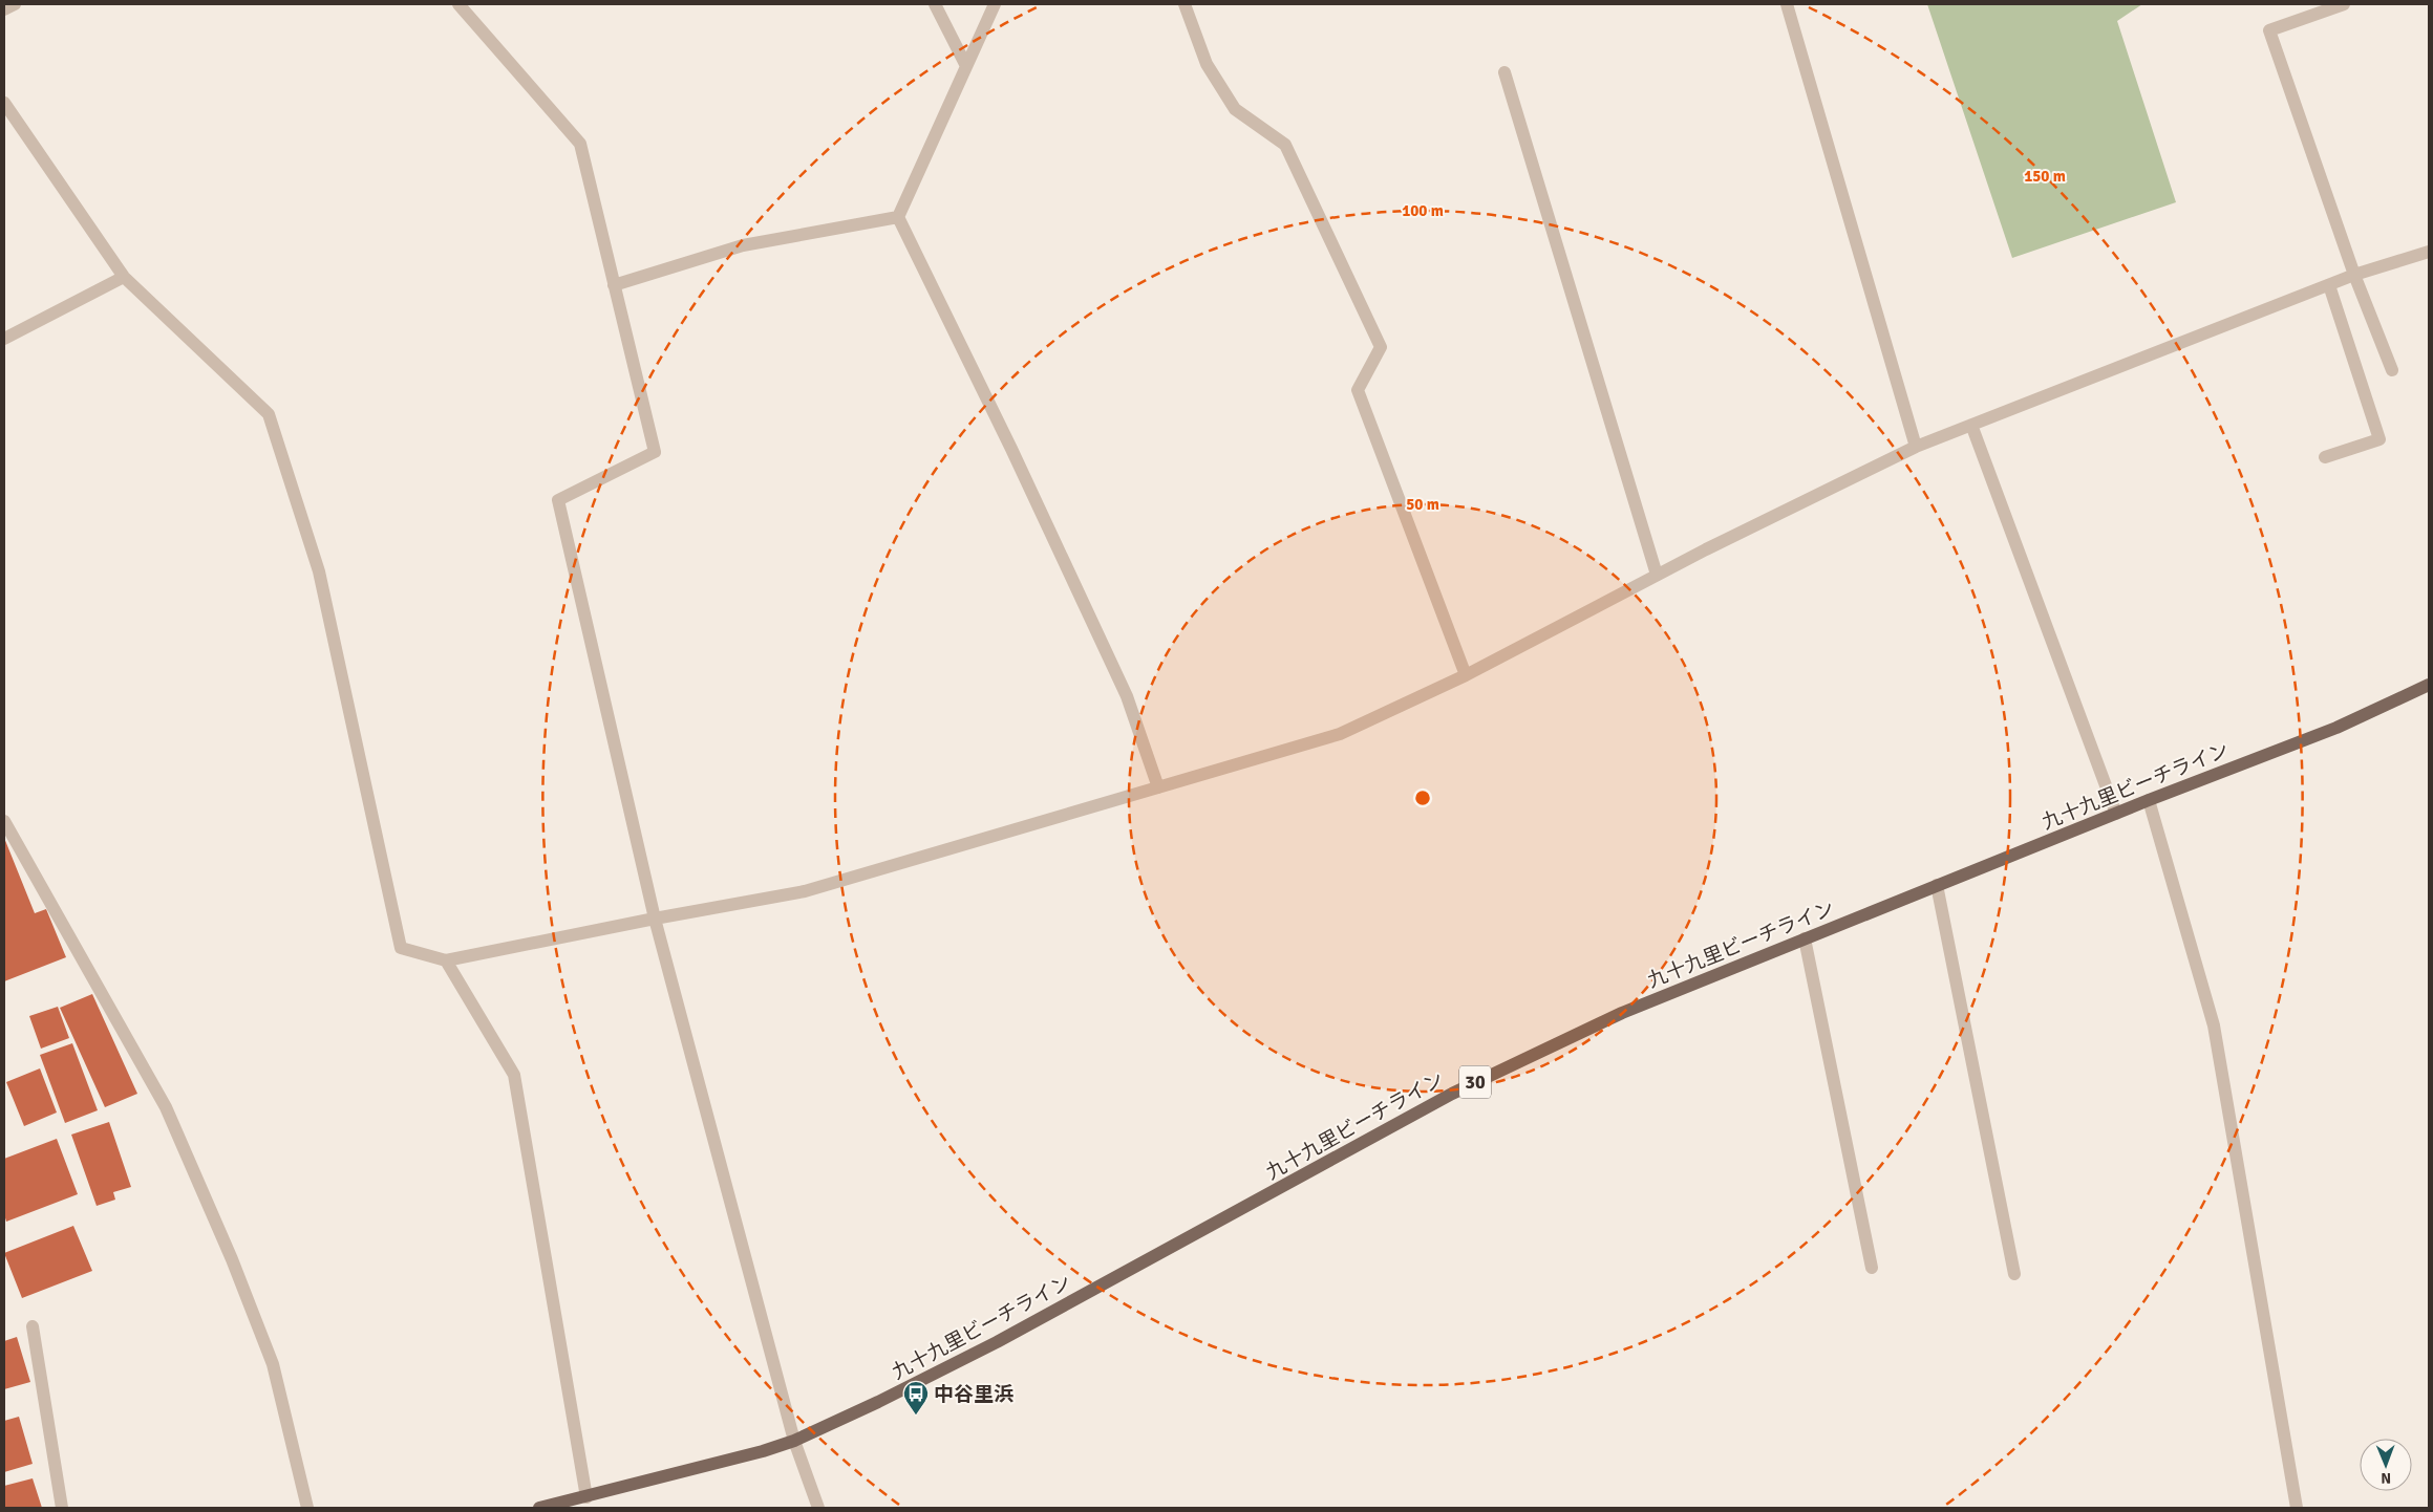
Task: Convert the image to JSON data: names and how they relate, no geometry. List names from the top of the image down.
{
  "streets": {
    "main road": ["九十九里ビーチライン", "30"]
  },
  "places": {
    "bus stop": ["中谷里浜"]
  },
  "north": "bottom",
  "rings": ["150 m", "100 m", "50 m"]
}
